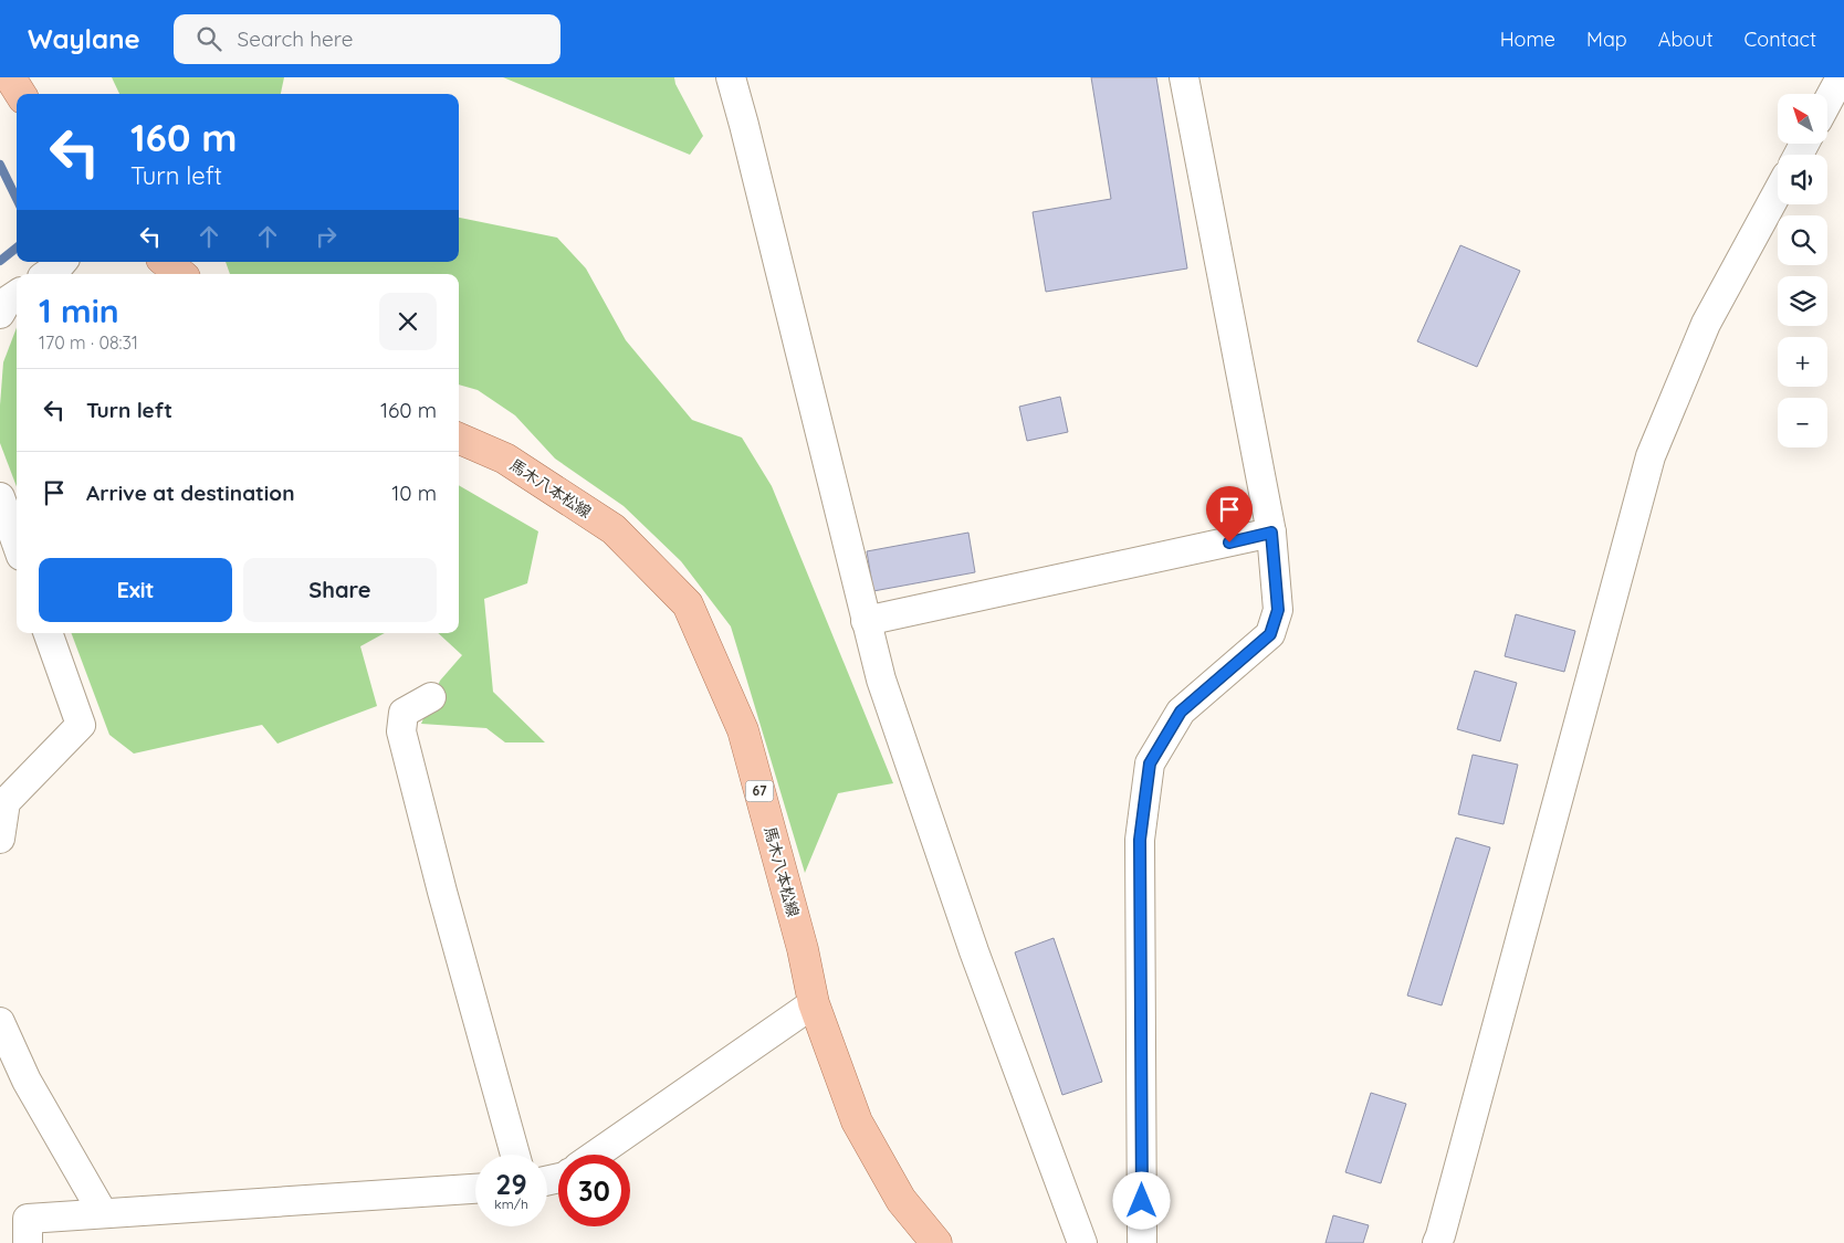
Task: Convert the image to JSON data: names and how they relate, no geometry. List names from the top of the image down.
{
  "streets": {
    "main road": ["馬木八本松線", "67"]
  },
  "north": "top left",
  "page": {
    "header": "Waylane",
    "search": "Search here",
    "nav": [
      "Home",
      "Map",
      "About",
      "Contact"
    ],
    "map_buttons": ["+", "−"],
    "turn": ["160 m", "Turn left"],
    "heading": ["1 min", "170 m · 08:31"],
    "list": [
      {
        "name": "Turn left",
        "value": "160 m"
      },
      {
        "name": "Arrive at destination",
        "value": "10 m"
      }
    ],
    "buttons": ["Exit", "Share"],
    "speed": "29 km/h",
    "limit": "30"
  }
}
